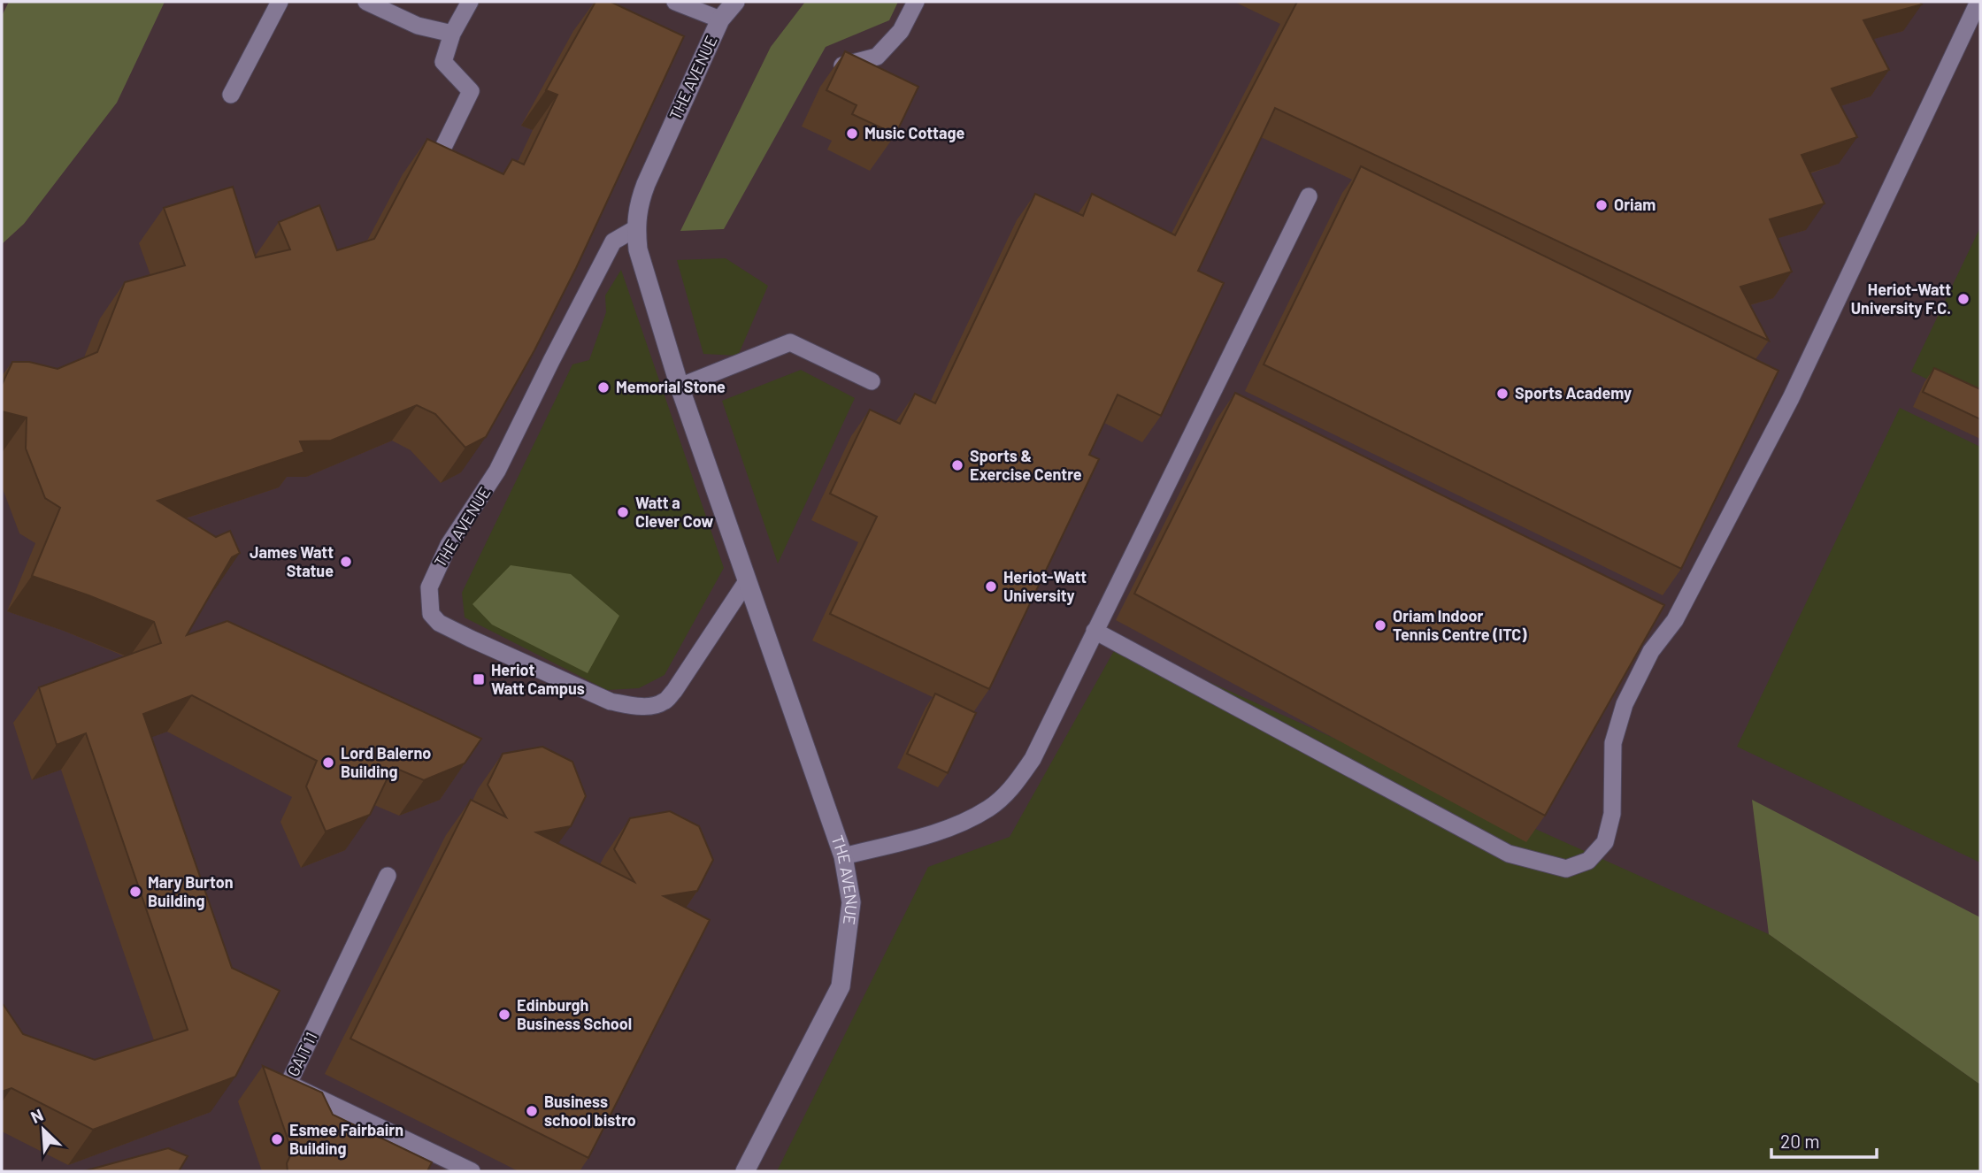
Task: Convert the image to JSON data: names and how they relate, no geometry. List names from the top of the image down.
{
  "streets": {
    "street": ["THE AVENUE"],
    "lane": ["GAIT 11"]
  },
  "places": {
    "other": [
      "Music Cottage",
      "Oriam",
      "Heriot-Watt University F.C.",
      "Memorial Stone",
      "Sports Academy",
      "Sports & Exercise Centre",
      "Watt a Clever Cow",
      "James Watt Statue",
      "Heriot-Watt University",
      "Oriam Indoor Tennis Centre (ITC)",
      "Lord Balerno Building",
      "Mary Burton Building",
      "Edinburgh Business School",
      "Business school bistro",
      "Esmee Fairbairn Building"
    ],
    "transit": ["Heriot Watt Campus"]
  },
  "scale_bar": "20 m",
  "north": "top left"
}
